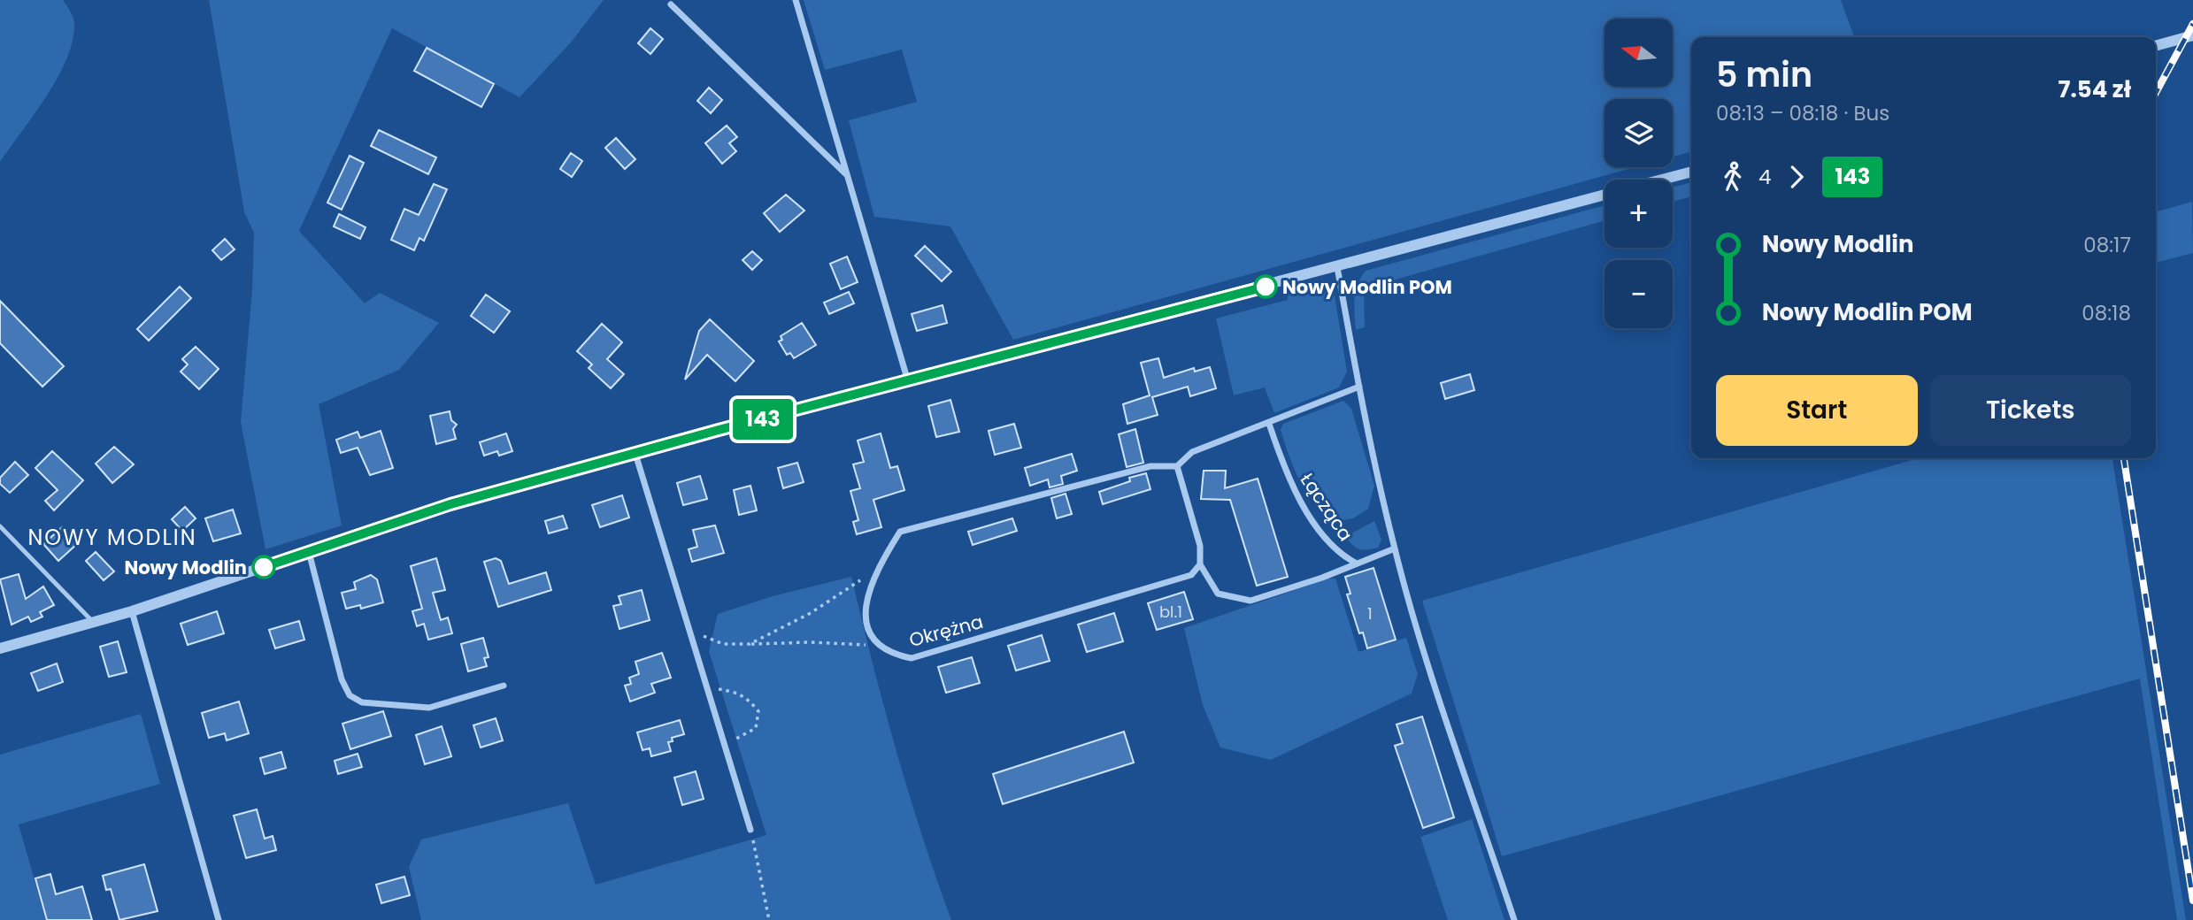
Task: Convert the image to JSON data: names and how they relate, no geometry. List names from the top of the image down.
{
  "streets": {
    "street": ["Łącząca", "Okrężna"]
  },
  "districts": ["NOWY MODLIN"],
  "places": ["Nowy Modlin POM", "Nowy Modlin"],
  "lines": ["bus line 143"],
  "house_numbers": ["bl.1", "1"],
  "north": "left",
  "page": {
    "on_map": "143",
    "map_buttons": ["+", "−"],
    "heading": ["5 min", "08:13 – 08:18 · Bus", "7.54 zł"],
    "legs": ["4", "143"],
    "list": [
      {
        "name": "Nowy Modlin",
        "value": "08:17"
      },
      {
        "name": "Nowy Modlin POM",
        "value": "08:18"
      }
    ],
    "buttons": ["Start", "Tickets"]
  }
}
